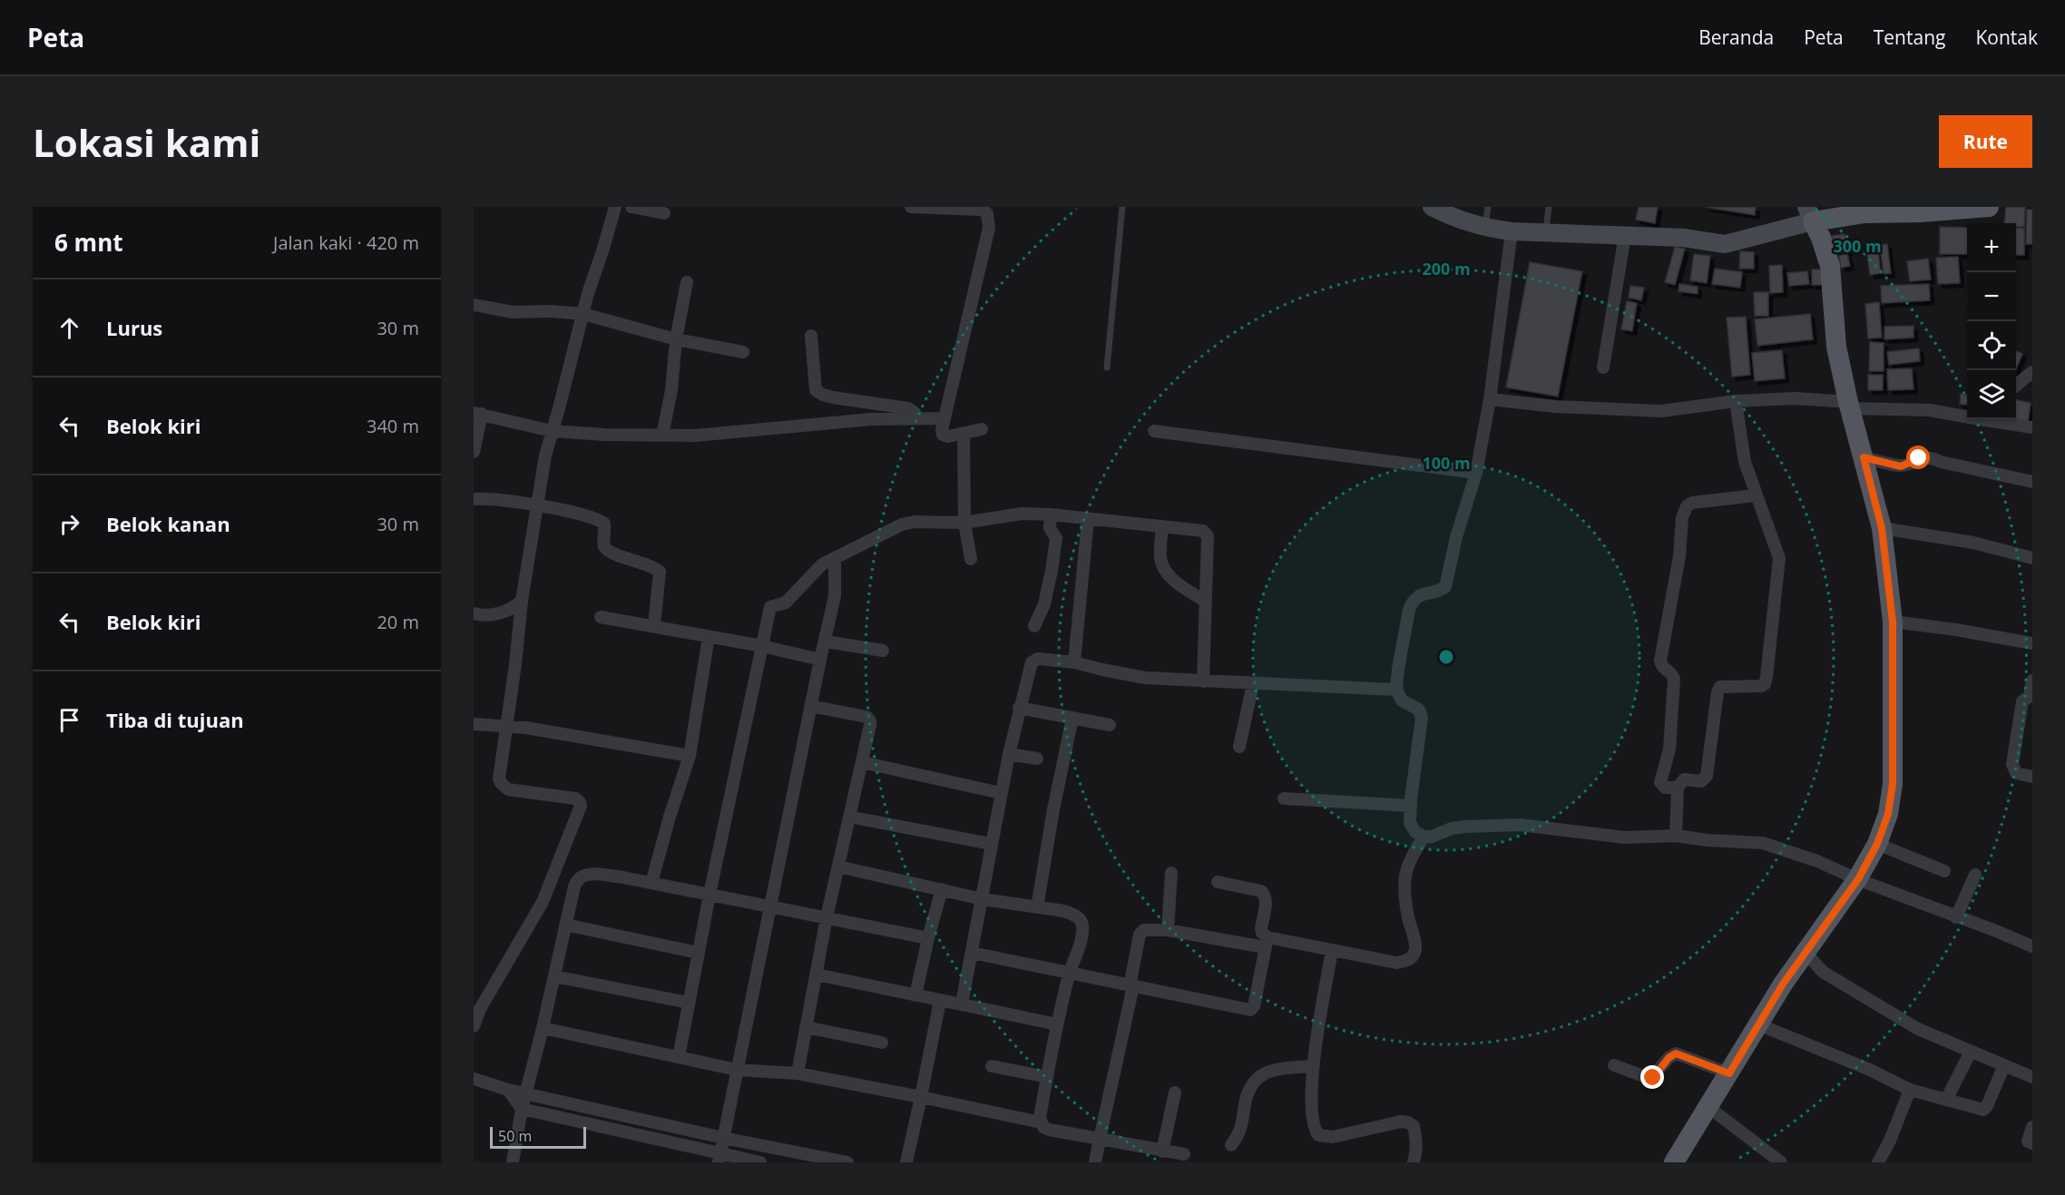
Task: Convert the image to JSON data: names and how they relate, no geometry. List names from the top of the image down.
{
  "scale_bar": "50 m",
  "page": {
    "header": "Peta",
    "nav": [
      "Beranda",
      "Peta",
      "Tentang",
      "Kontak"
    ],
    "buttons": "Rute",
    "title": "Lokasi kami",
    "heading": ["6 mnt", "Jalan kaki · 420 m"],
    "map_buttons": ["+", "−"],
    "list": [
      ["Lurus", "30 m"],
      ["Belok kiri", "340 m"],
      ["Belok kanan", "30 m"],
      ["Belok kiri", "20 m"],
      "Tiba di tujuan"
    ],
    "scale": "50 m"
  },
  "rings": ["300 m", "200 m", "100 m"]
}
